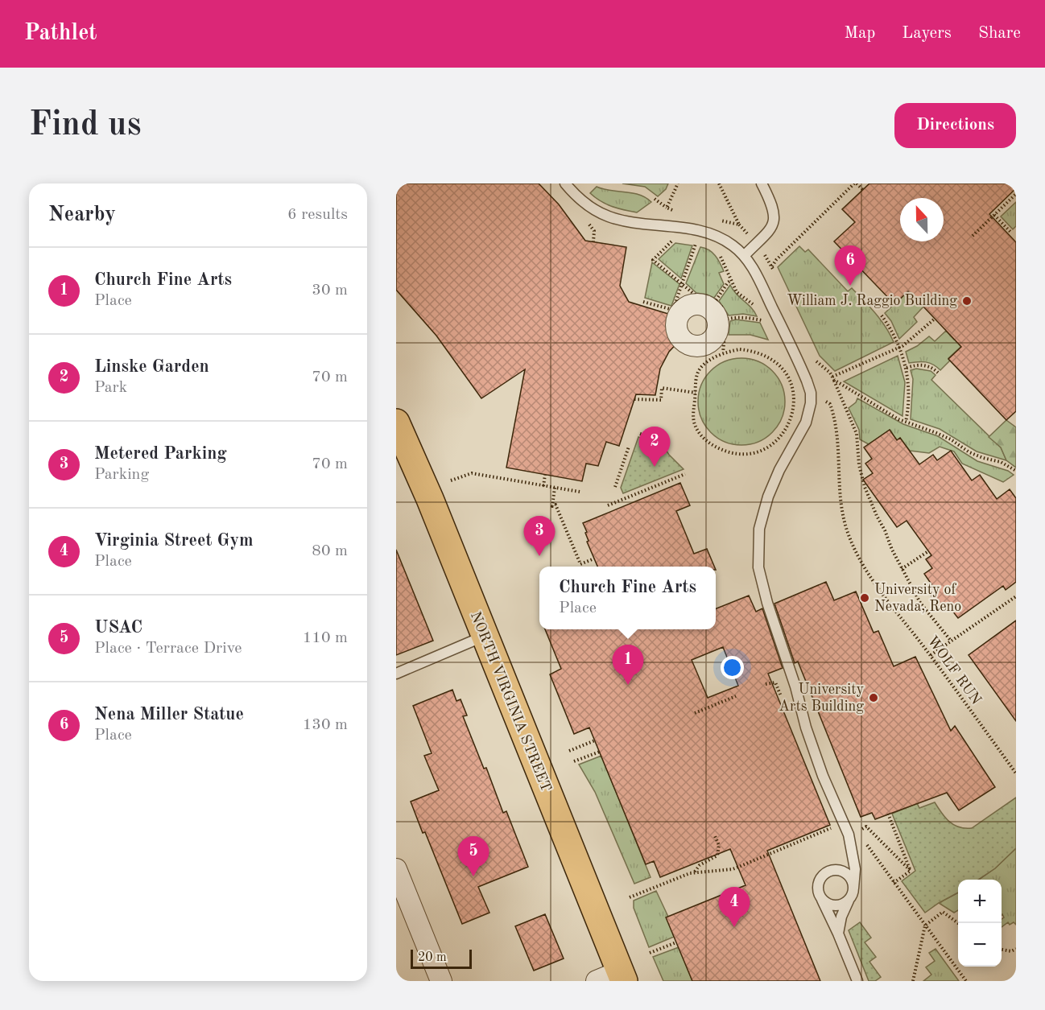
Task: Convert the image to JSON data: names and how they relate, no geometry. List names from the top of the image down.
{
  "streets": {
    "main road": ["NORTH VIRGINIA STREET"],
    "path": ["WOLF RUN"]
  },
  "places": ["William J. Raggio Building", "University of Nevada, Reno", "University Arts Building"],
  "scale_bar": "20 m",
  "north": "top",
  "page": {
    "header": "Pathlet",
    "nav": ["Map", "Layers", "Share"],
    "buttons": "Directions",
    "title": "Find us",
    "heading": ["Nearby", "6 results"],
    "pins": [
      "6",
      "2",
      "3",
      "1",
      "5",
      "4"
    ],
    "list": [
      {
        "mark": "1",
        "name": "Church Fine Arts",
        "note": "Place",
        "value": "30 m"
      },
      {
        "mark": "2",
        "name": "Linske Garden",
        "note": "Park",
        "value": "70 m"
      },
      {
        "mark": "3",
        "name": "Metered Parking",
        "note": "Parking",
        "value": "70 m"
      },
      {
        "mark": "4",
        "name": "Virginia Street Gym",
        "note": "Place",
        "value": "80 m"
      },
      {
        "mark": "5",
        "name": "USAC",
        "note": "Place · Terrace Drive",
        "value": "110 m"
      },
      {
        "mark": "6",
        "name": "Nena Miller Statue",
        "note": "Place",
        "value": "130 m"
      }
    ],
    "popup": ["Church Fine Arts", "Place"],
    "map_buttons": ["+", "−"],
    "scale": "20 m"
  }
}
